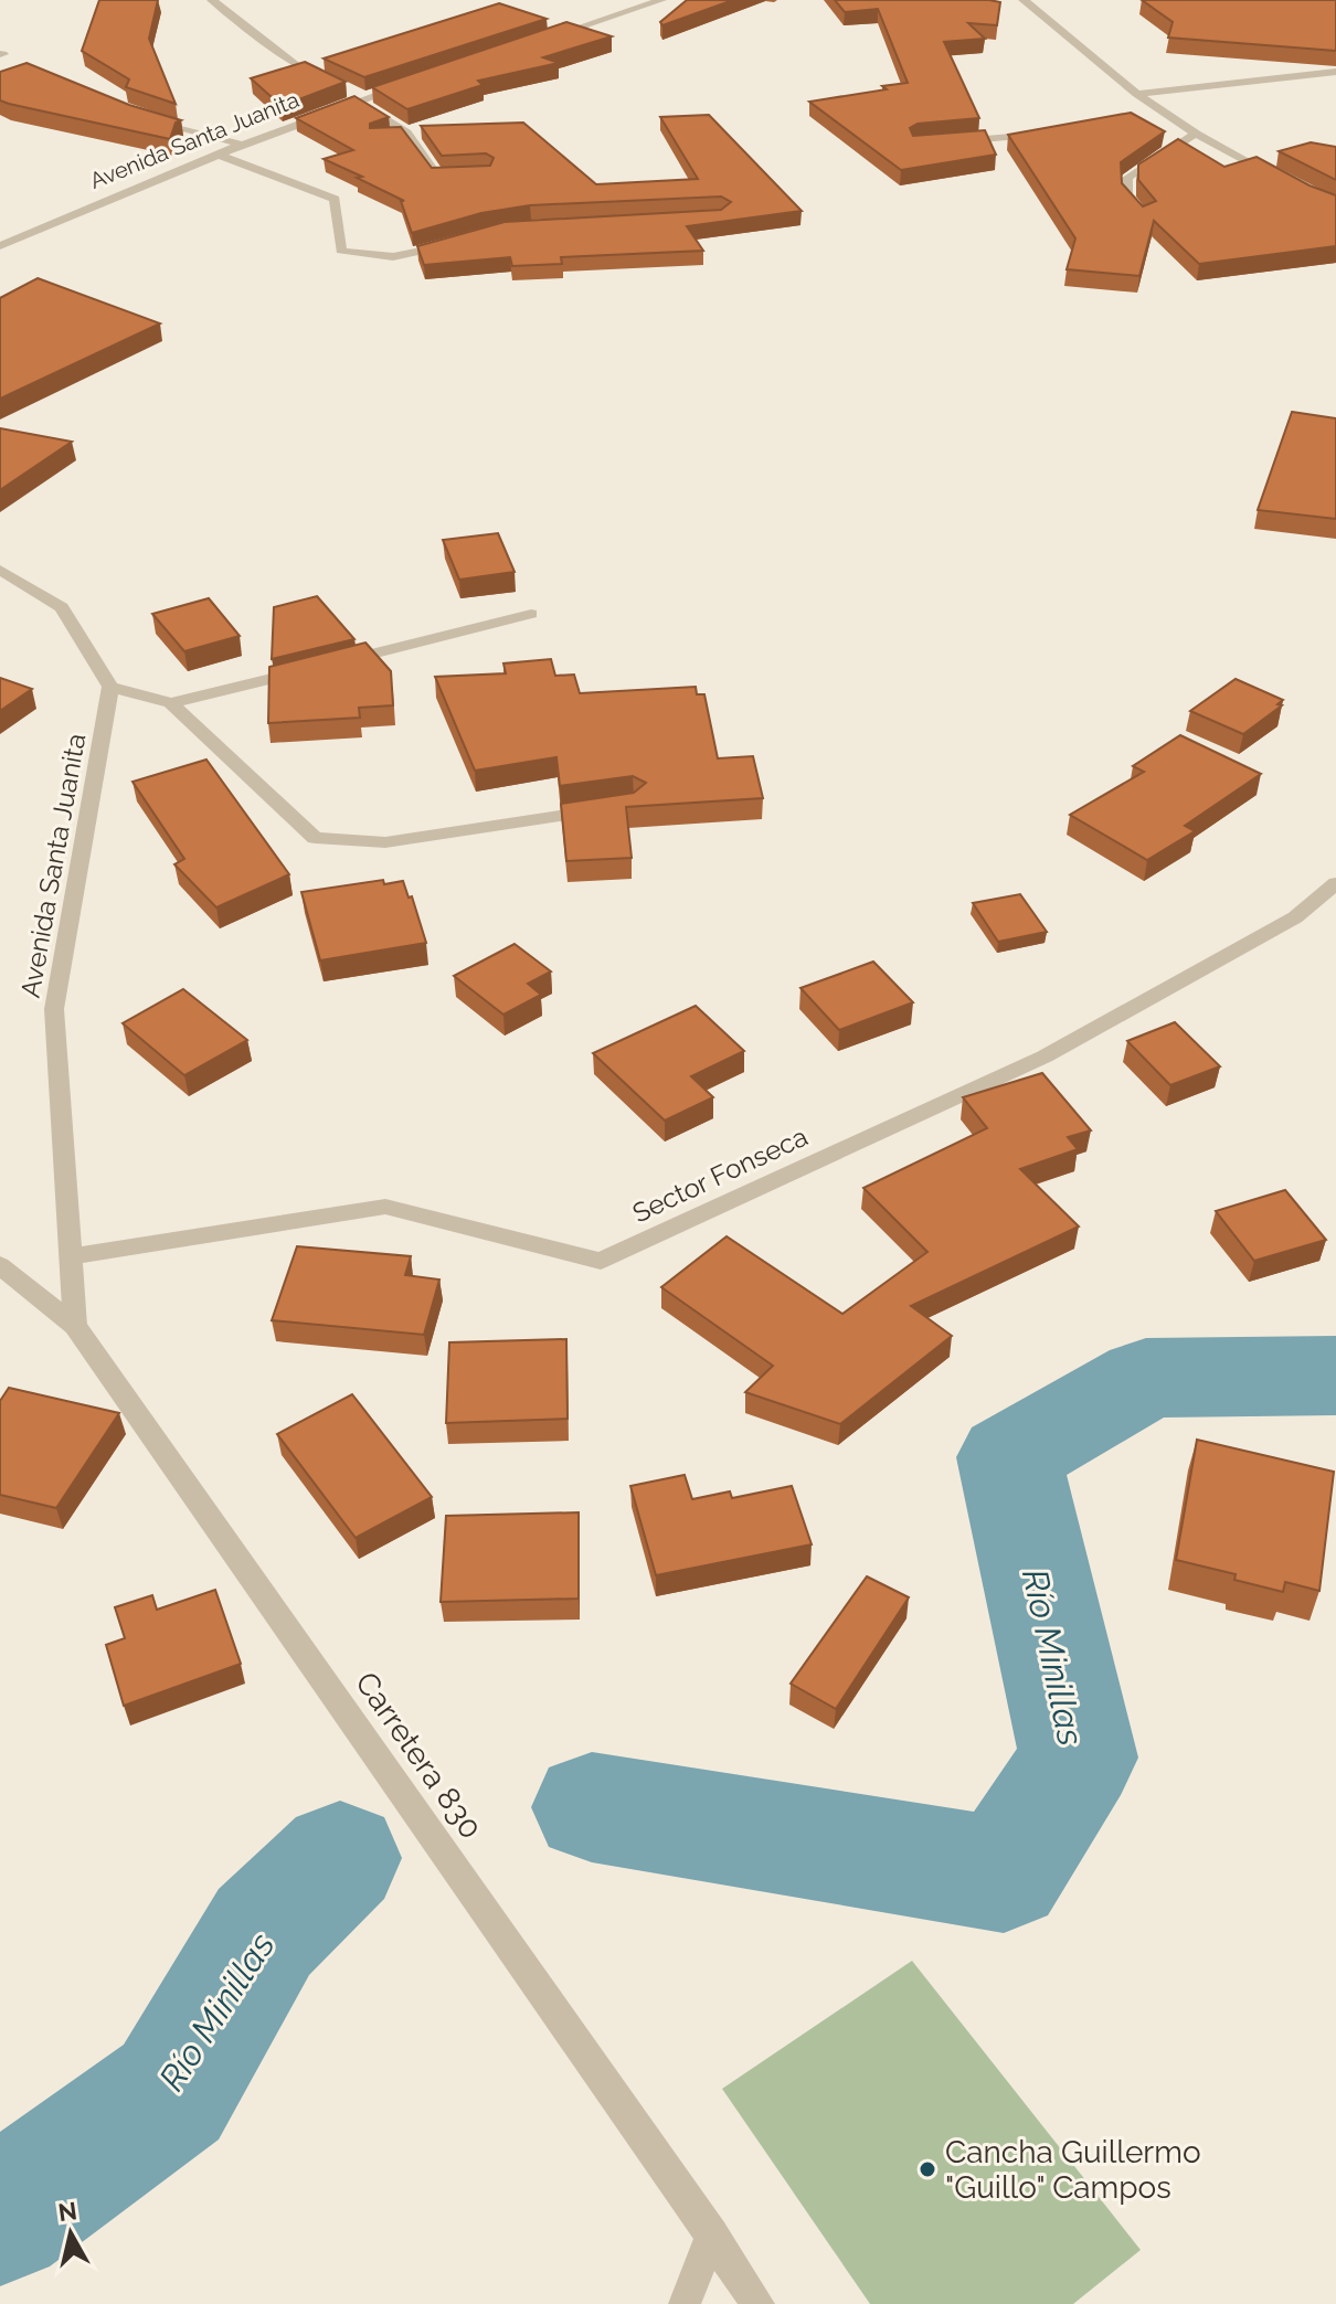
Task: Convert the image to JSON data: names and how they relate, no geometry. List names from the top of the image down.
{
  "streets": {
    "street": ["Avenida Santa Juanita", "Sector Fonseca", "Carretera 830"]
  },
  "crossings": [
    ["Avenida Santa Juanita", "Sector Fonseca"],
    ["Avenida Santa Juanita", "Carretera 830"]
  ],
  "water": ["Río Minillas"],
  "places": ["Cancha Guillermo \"Guillo\" Campos"],
  "north": "top"
}
